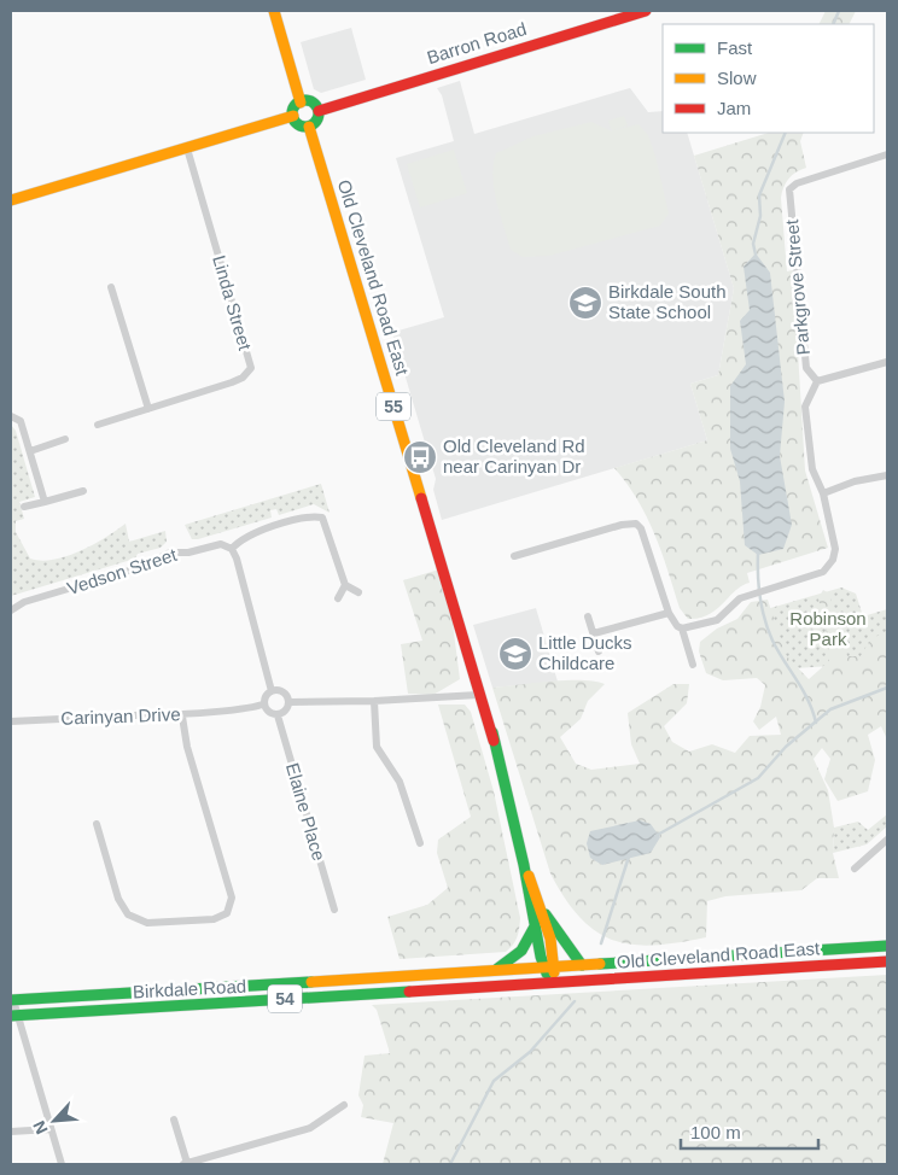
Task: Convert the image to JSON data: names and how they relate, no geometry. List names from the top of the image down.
{
  "streets": {
    "main road": [
      "Barron Road",
      "Old Cleveland Road East",
      "55",
      "Birkdale Road",
      "54"
    ],
    "street": [
      "Parkgrove Street",
      "Linda Street",
      "Vedson Street",
      "Carinyan Drive",
      "Elaine Place"
    ]
  },
  "crossings": [
    ["Barron Road", "Old Cleveland Road East"],
    ["Old Cleveland Road East", "Birkdale Road"],
    ["Carinyan Drive", "Elaine Place"]
  ],
  "parks": ["Robinson Park"],
  "places": {
    "school or university": ["Birkdale South State School", "Little Ducks Childcare"],
    "bus stop": ["Old Cleveland Rd near Carinyan Dr"]
  },
  "legend": ["Fast", "Slow", "Jam"],
  "scale_bar": "100 m",
  "north": "bottom left"
}
